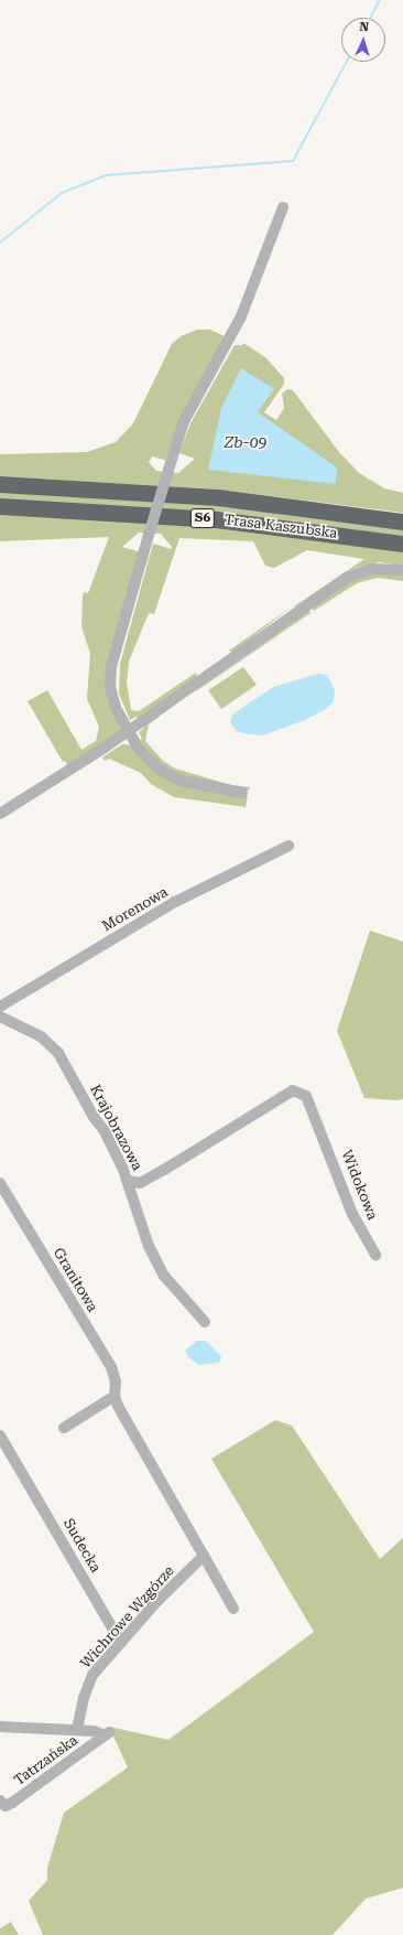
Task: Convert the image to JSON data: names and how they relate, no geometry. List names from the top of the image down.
{
  "streets": {
    "highway": ["S6", "Trasa Kaszubska"],
    "street": [
      "Morenowa",
      "Krajobrazowa",
      "Widokowa",
      "Granitowa",
      "Sudecka",
      "Wichrowe Wzgórze",
      "Tatrzańska"
    ]
  },
  "crossings": [
    ["Krajobrazowa", "Widokowa"],
    ["Sudecka", "Wichrowe Wzgórze"],
    ["Wichrowe Wzgórze", "Tatrzańska"]
  ],
  "water": ["Zb-09"],
  "north": "top"
}
